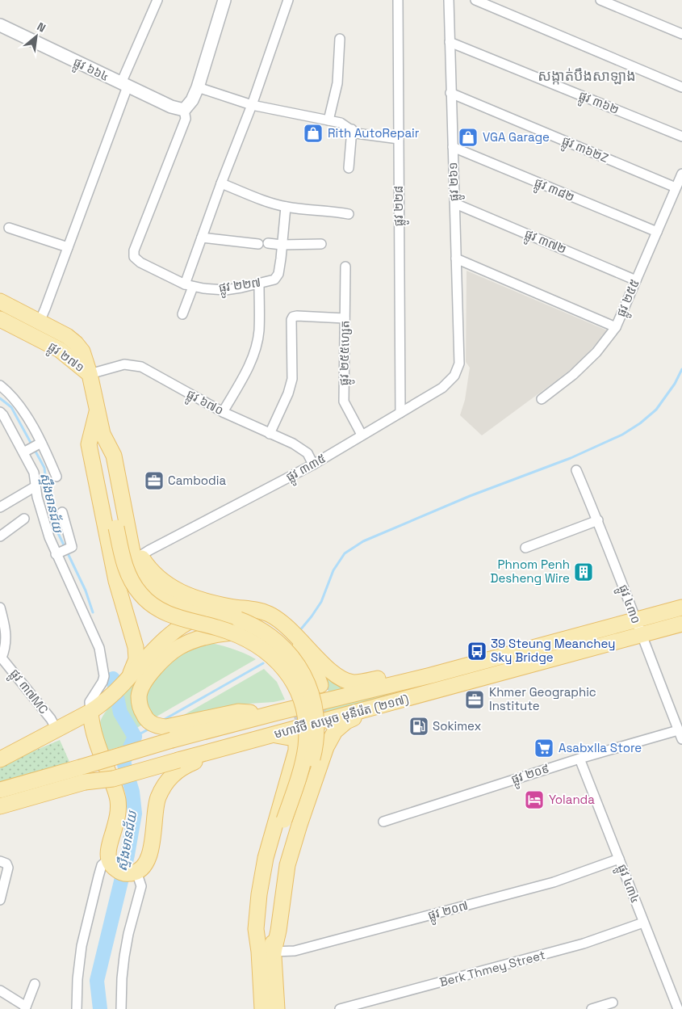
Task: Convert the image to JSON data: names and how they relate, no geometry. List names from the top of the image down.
{
  "streets": {
    "main road": ["ផ្លូវ ២៧១", "មហាវិថី សម្តេច មុនីរ៉េត (២១៧)"],
    "street": [
      "ផ្លូវ ៦៦៤",
      "ផ្លូវ ៣៦២",
      "ផ្លូវ ៣៦២Z",
      "ផ្លូវ ២៦១",
      "ផ្លូវ ៣៨២",
      "ផ្លូវ ២២៨",
      "ផ្លូវ ៣៧២",
      "ផ្លូវ ២២៧",
      "ផ្លូវ ២៥៥",
      "ផ្លូវ ២៥៥ហ្សេត",
      "ផ្លូវ ៦៧០",
      "ផ្លូវ ៣៣៥",
      "ផ្លូវ ៤៣០",
      "ផ្លូវ ៣៧MC",
      "ផ្លូវ ២០៩",
      "ផ្លូវ ៤៣៤",
      "ផ្លូវ ២០៧",
      "Berk Thmey Street"
    ]
  },
  "crossings": [
    ["ផ្លូវ ៦៦៤", "ផ្លូវ ២២៧"],
    ["ផ្លូវ ៣៦២", "ផ្លូវ ២៦១"],
    ["ផ្លូវ ៣៦២Z", "ផ្លូវ ២៦១"],
    ["ផ្លូវ ៣៦២Z", "ផ្លូវ ២៥៥"],
    ["ផ្លូវ ២៦១", "ផ្លូវ ៣៨២"],
    ["ផ្លូវ ២៦១", "ផ្លូវ ៣៧២"],
    ["ផ្លូវ ២៦១", "ផ្លូវ ៣៣៥"],
    ["ផ្លូវ ៣៨២", "ផ្លូវ ២៥៥"],
    ["ផ្លូវ ២២៨", "ផ្លូវ ៣៣៥"],
    ["ផ្លូវ ៣៧២", "ផ្លូវ ២៥៥"],
    ["ផ្លូវ ២៥៥ហ្សេត", "ផ្លូវ ៣៣៥"],
    ["ផ្លូវ ២៧១", "ផ្លូវ ៦៧០"],
    ["ផ្លូវ ៦៧០", "ផ្លូវ ៣៣៥"],
    ["ផ្លូវ ៤៣០", "មហាវិថី សម្តេច មុនីរ៉េត (២១៧)"],
    ["ផ្លូវ ៤៣០", "ផ្លូវ ២០៩"],
    ["ផ្លូវ ២០៩", "ផ្លូវ ៤៣៤"],
    ["ផ្លូវ ៤៣៤", "ផ្លូវ ២០៧"],
    ["ផ្លូវ ៤៣៤", "Berk Thmey Street"]
  ],
  "districts": ["សង្កាត់បឹងសាឡាង"],
  "water": ["ស្ទឹងមានជ័យ"],
  "places": {
    "shop": ["Rith AutoRepair", "VGA Garage"],
    "office": ["Cambodia", "Khmer Geographic Institute"],
    "building": ["Phnom Penh Desheng Wire"],
    "bus stop": ["39 Steung Meanchey Sky Bridge"],
    "fuel station": ["Sokimex"],
    "supermarket": ["Asabxlla Store"],
    "hotel": ["Yolanda"]
  },
  "north": "top right"
}
